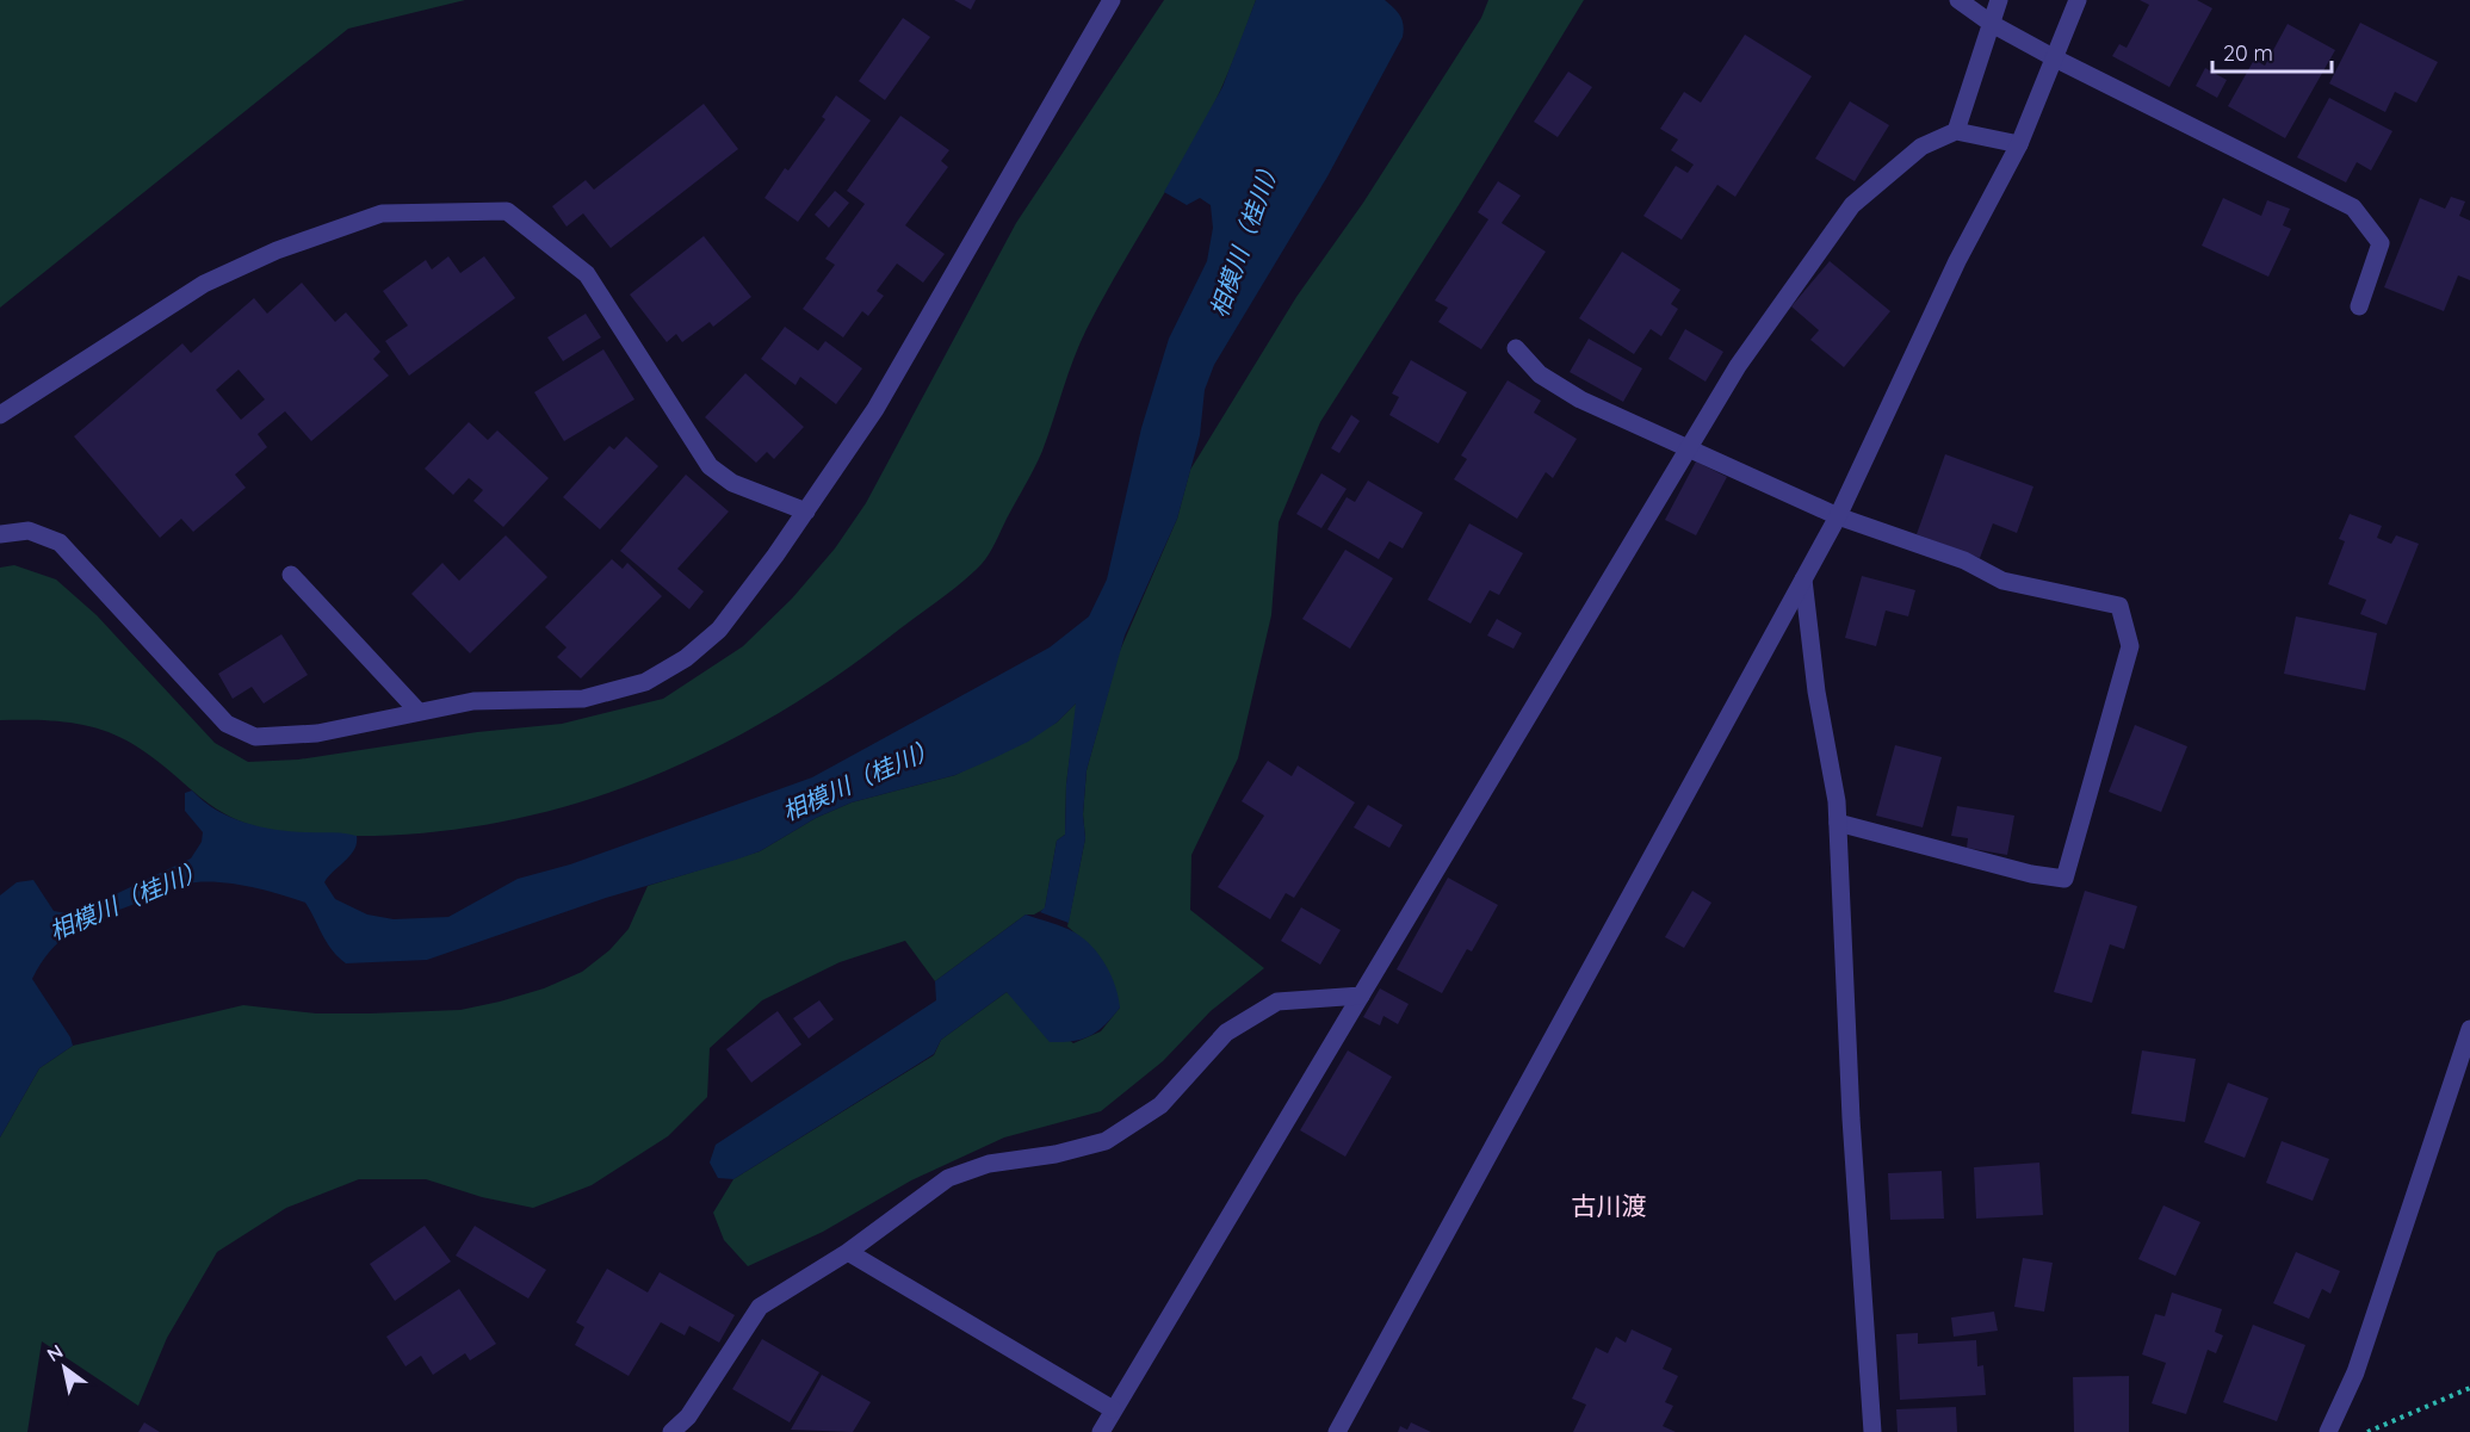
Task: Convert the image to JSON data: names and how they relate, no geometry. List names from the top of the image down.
{
  "districts": ["古川渡"],
  "water": ["相模川（桂川）"],
  "scale_bar": "20 m",
  "north": "top left"
}
